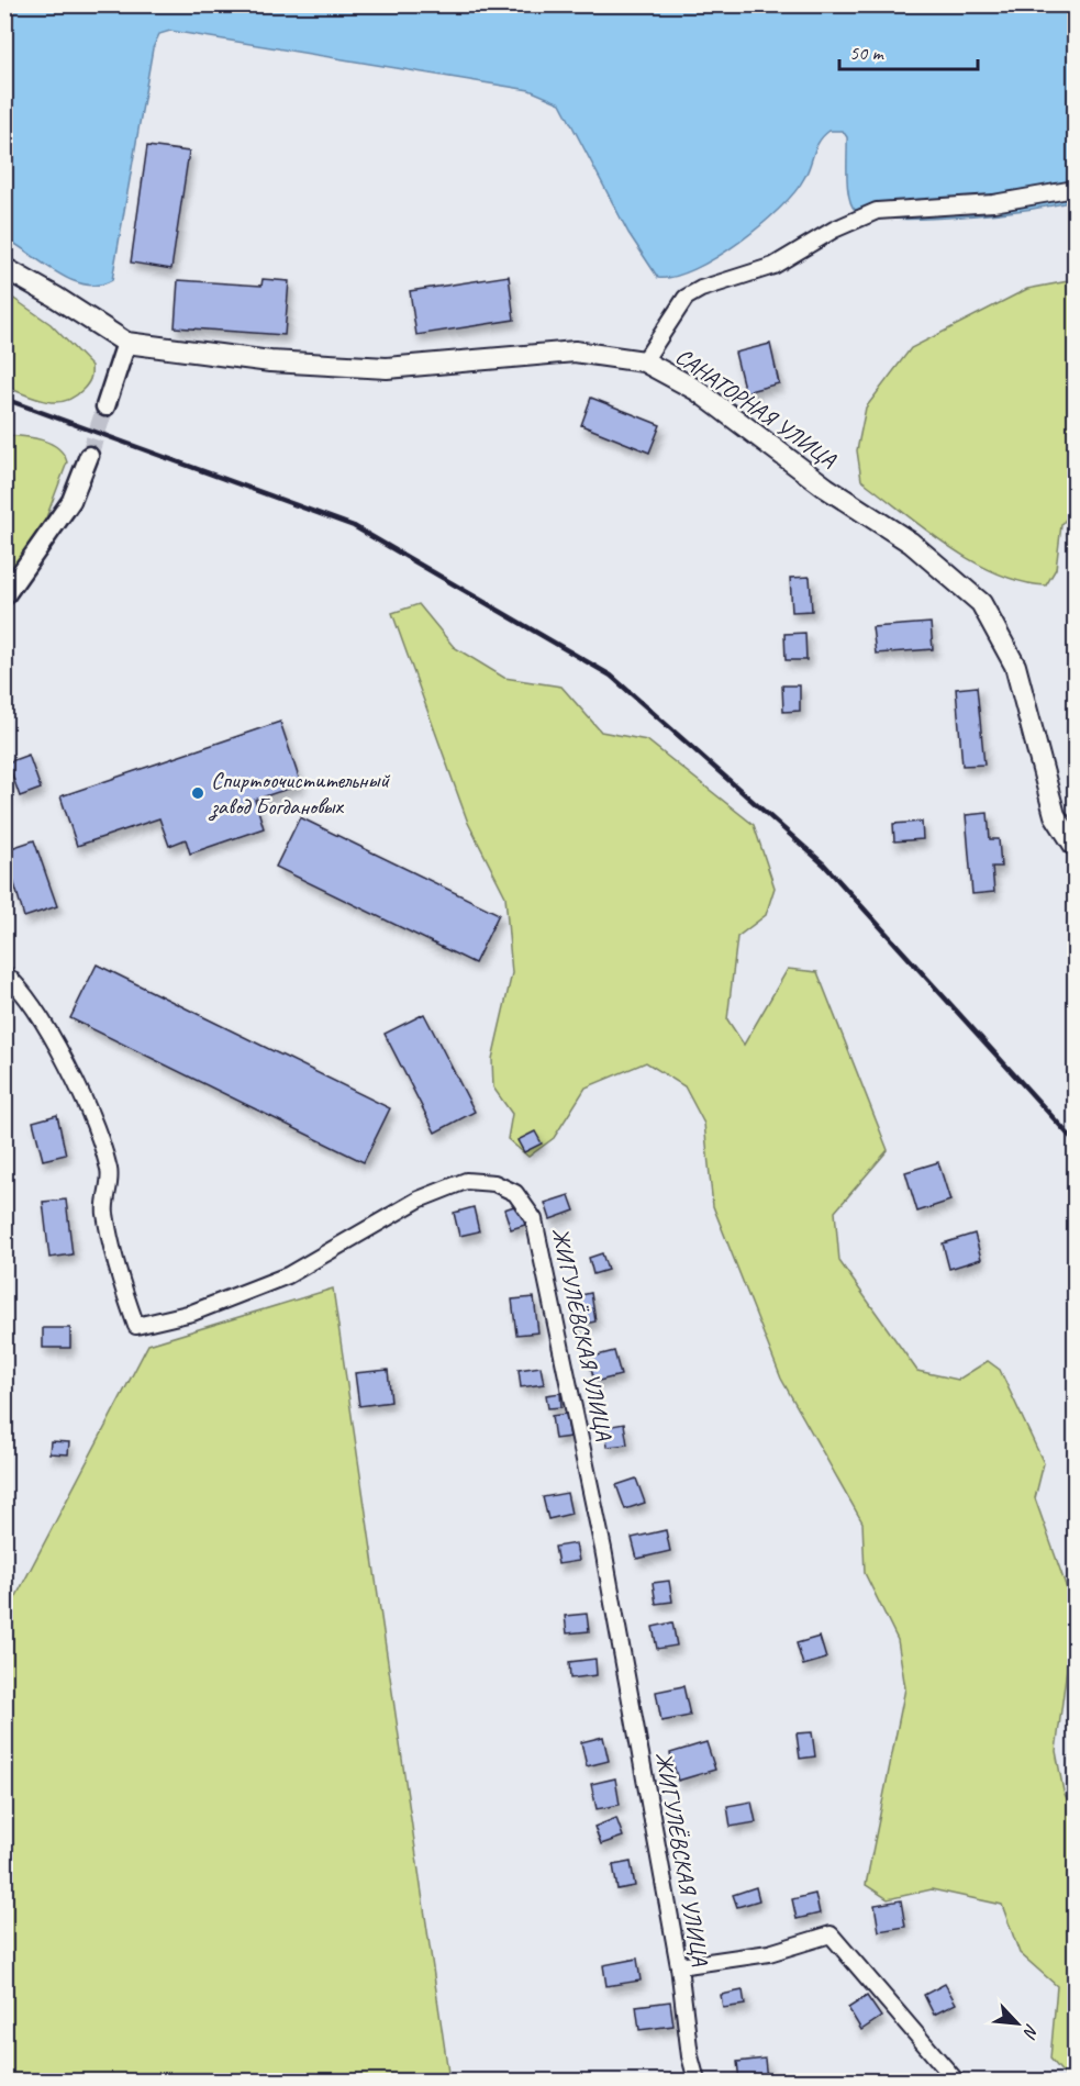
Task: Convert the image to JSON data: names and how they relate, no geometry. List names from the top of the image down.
{
  "streets": {
    "main road": ["САНАТОРНАЯ УЛИЦА"],
    "street": ["ЖИГУЛЁВСКАЯ УЛИЦА"]
  },
  "places": ["Спиртоочистительный завод Богдановых"],
  "scale_bar": "50 m",
  "north": "bottom right"
}
